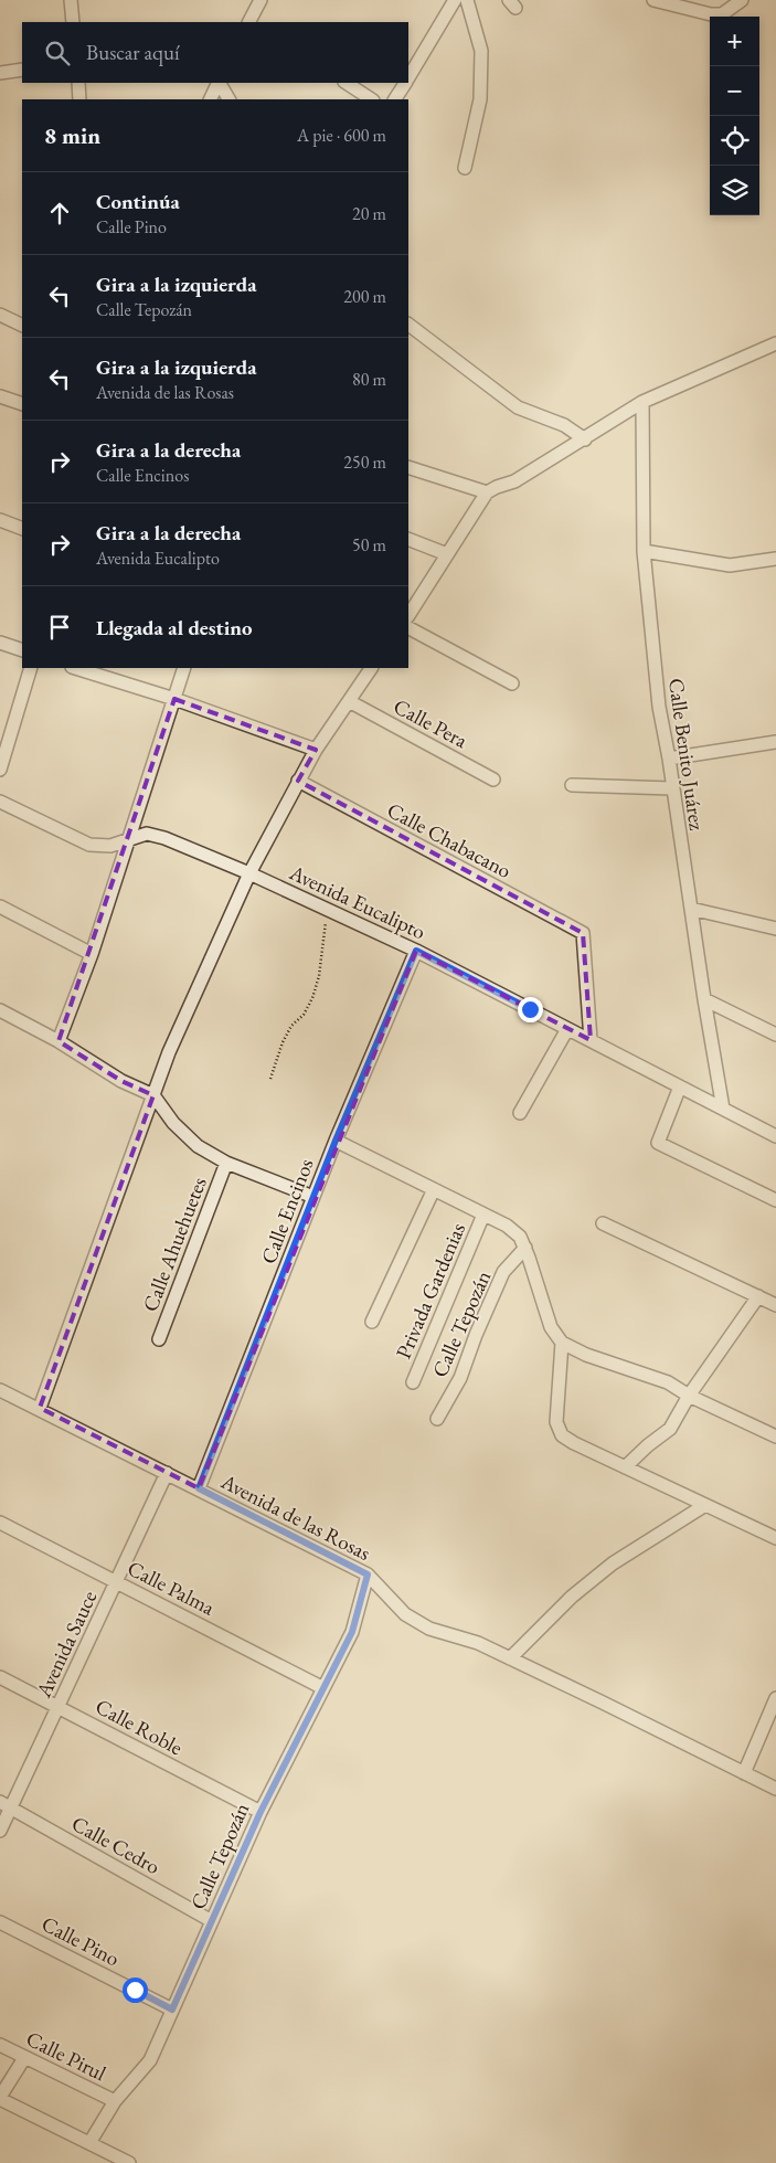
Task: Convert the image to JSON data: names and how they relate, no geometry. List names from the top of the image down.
{
  "streets": {
    "street": [
      "Calle Pera",
      "Calle Benito Juárez",
      "Calle Chabacano",
      "Avenida Eucalipto",
      "Calle Encinos",
      "Calle Ahuehuetes",
      "Privada Gardenias",
      "Calle Tepozán",
      "Avenida de las Rosas",
      "Calle Palma",
      "Avenida Sauce",
      "Calle Roble",
      "Calle Cedro",
      "Calle Pino",
      "Calle Pirul"
    ]
  },
  "crossings": [
    ["Calle Benito Juárez", "Avenida Eucalipto"],
    ["Calle Chabacano", "Avenida Eucalipto"],
    ["Avenida Eucalipto", "Calle Encinos"],
    ["Calle Encinos", "Avenida de las Rosas"],
    ["Calle Tepozán", "Avenida de las Rosas"],
    ["Calle Tepozán", "Calle Palma"],
    ["Calle Tepozán", "Calle Roble"],
    ["Calle Tepozán", "Calle Cedro"],
    ["Calle Tepozán", "Calle Pino"],
    ["Calle Tepozán", "Calle Pirul"],
    ["Avenida de las Rosas", "Avenida Sauce"],
    ["Calle Palma", "Avenida Sauce"],
    ["Avenida Sauce", "Calle Roble"],
    ["Avenida Sauce", "Calle Cedro"]
  ],
  "page": {
    "map_buttons": ["+", "−"],
    "search": "Buscar aquí",
    "heading": ["8 min", "A pie · 600 m"],
    "list": [
      ["Continúa", "Calle Pino", "20 m"],
      ["Gira a la izquierda", "Calle Tepozán", "200 m"],
      ["Gira a la izquierda", "Avenida de las Rosas", "80 m"],
      ["Gira a la derecha", "Calle Encinos", "250 m"],
      ["Gira a la derecha", "Avenida Eucalipto", "50 m"],
      "Llegada al destino"
    ]
  }
}
